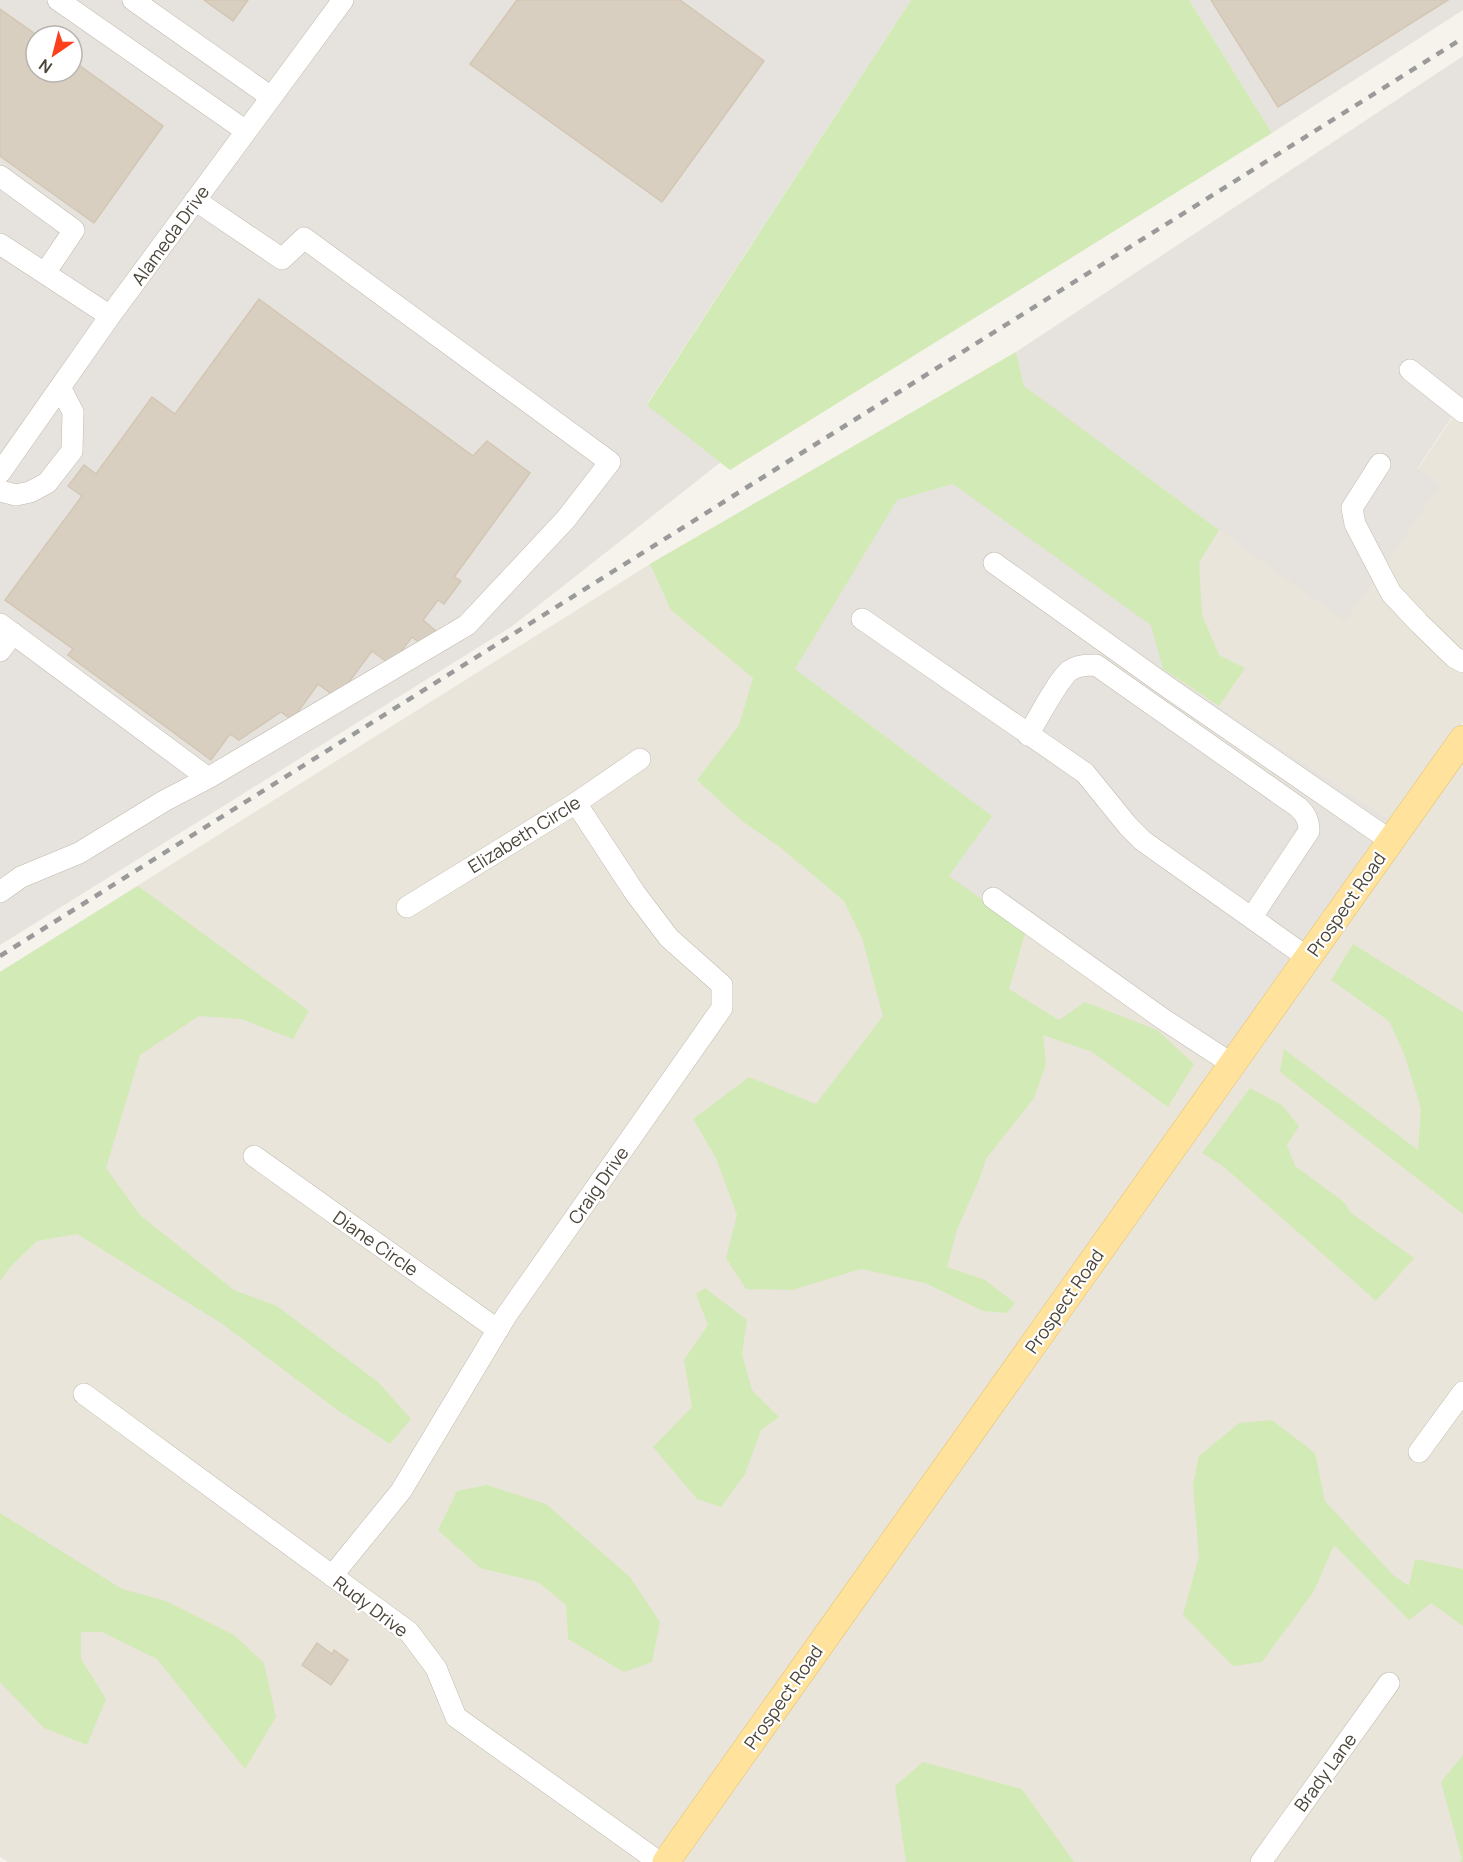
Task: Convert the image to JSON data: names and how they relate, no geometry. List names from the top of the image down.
{
  "streets": {
    "main road": ["Prospect Road"],
    "street": [
      "Alameda Drive",
      "Elizabeth Circle",
      "Craig Drive",
      "Diane Circle",
      "Rudy Drive",
      "Brady Lane"
    ]
  },
  "crossings": [
    ["Elizabeth Circle", "Craig Drive"],
    ["Craig Drive", "Diane Circle"],
    ["Craig Drive", "Rudy Drive"]
  ],
  "north": "bottom left"
}
